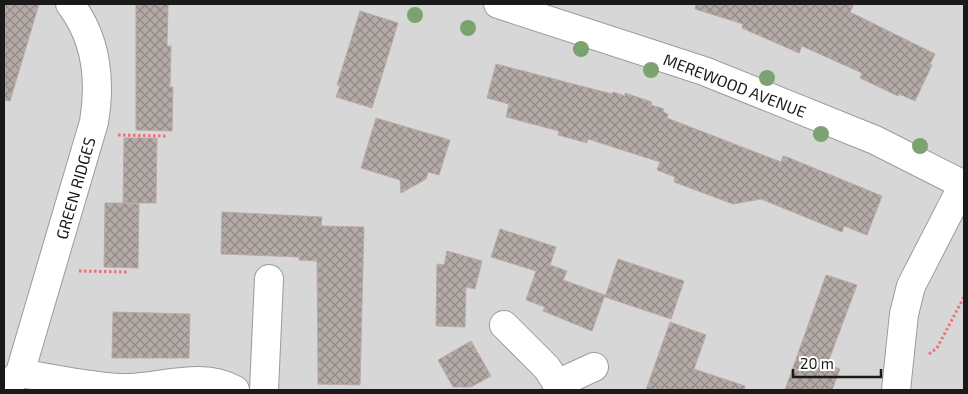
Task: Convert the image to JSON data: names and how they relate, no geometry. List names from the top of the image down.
{
  "streets": {
    "street": ["MEREWOOD AVENUE", "GREEN RIDGES"]
  },
  "scale_bar": "20 m"
}
